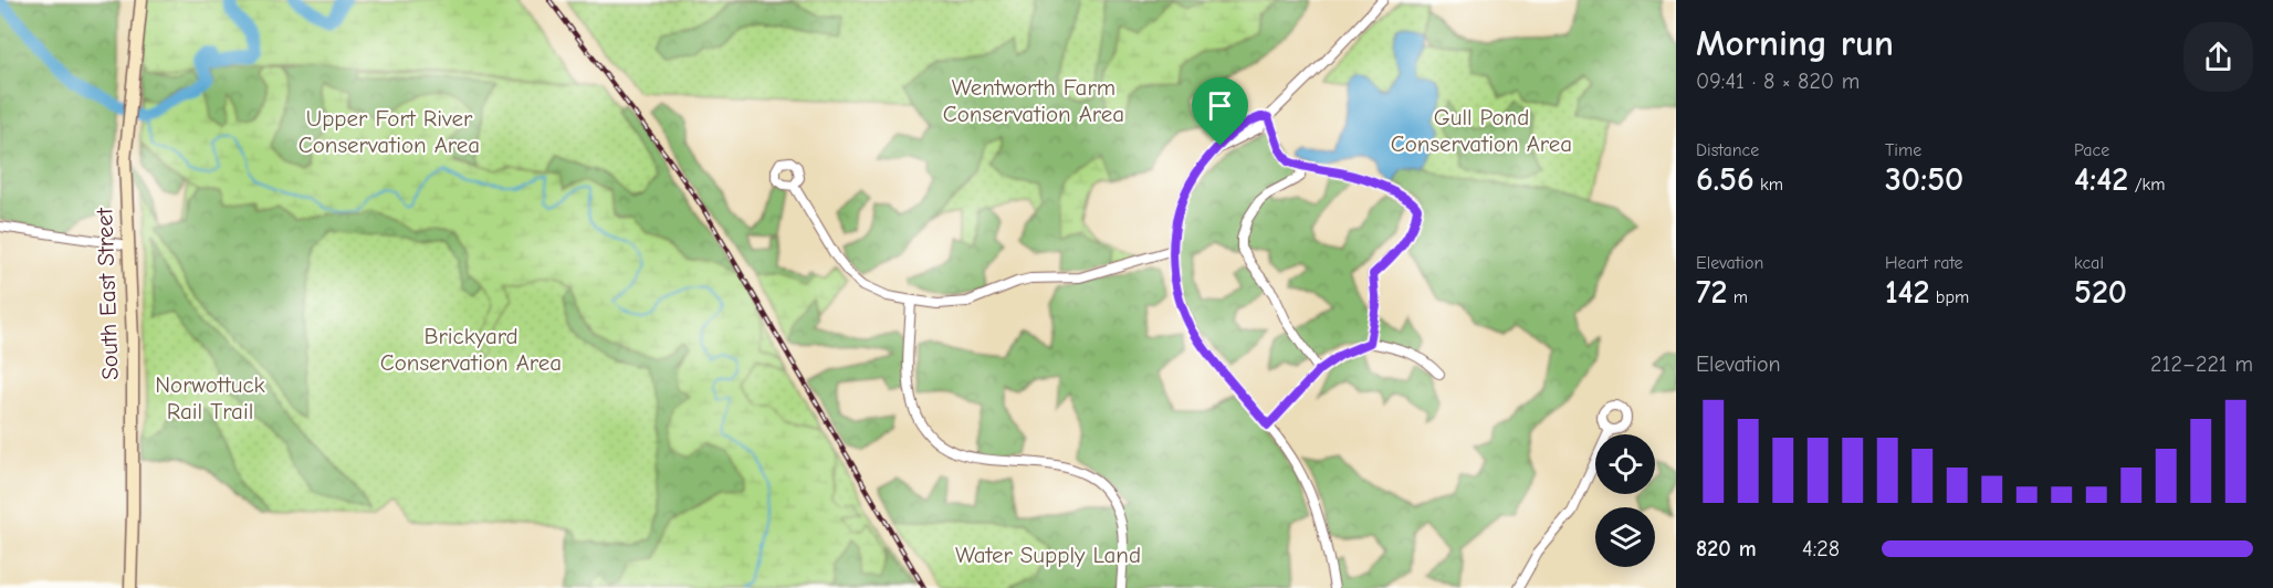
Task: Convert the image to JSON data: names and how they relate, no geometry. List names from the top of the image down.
{
  "streets": {
    "main road": ["South East Street"]
  },
  "parks": [
    "Wentworth Farm Conservation Area",
    "Gull Pond Conservation Area",
    "Upper Fort River Conservation Area",
    "Brickyard Conservation Area",
    "Norwottuck Rail Trail",
    "Water Supply Land"
  ],
  "page": {
    "heading": ["Morning run", "09:41 · 8 × 820 m"],
    "stats": [
      ["Distance", "6.56 km"],
      ["Time", "30:50"],
      ["Pace", "4:42 /km"],
      ["Elevation", "72 m"],
      ["Heart rate", "142 bpm"],
      ["kcal", "520"]
    ],
    "chart": ["Elevation", "212–221 m"],
    "list": [
      {
        "name": "820 m",
        "note": "4:28"
      }
    ]
  }
}
